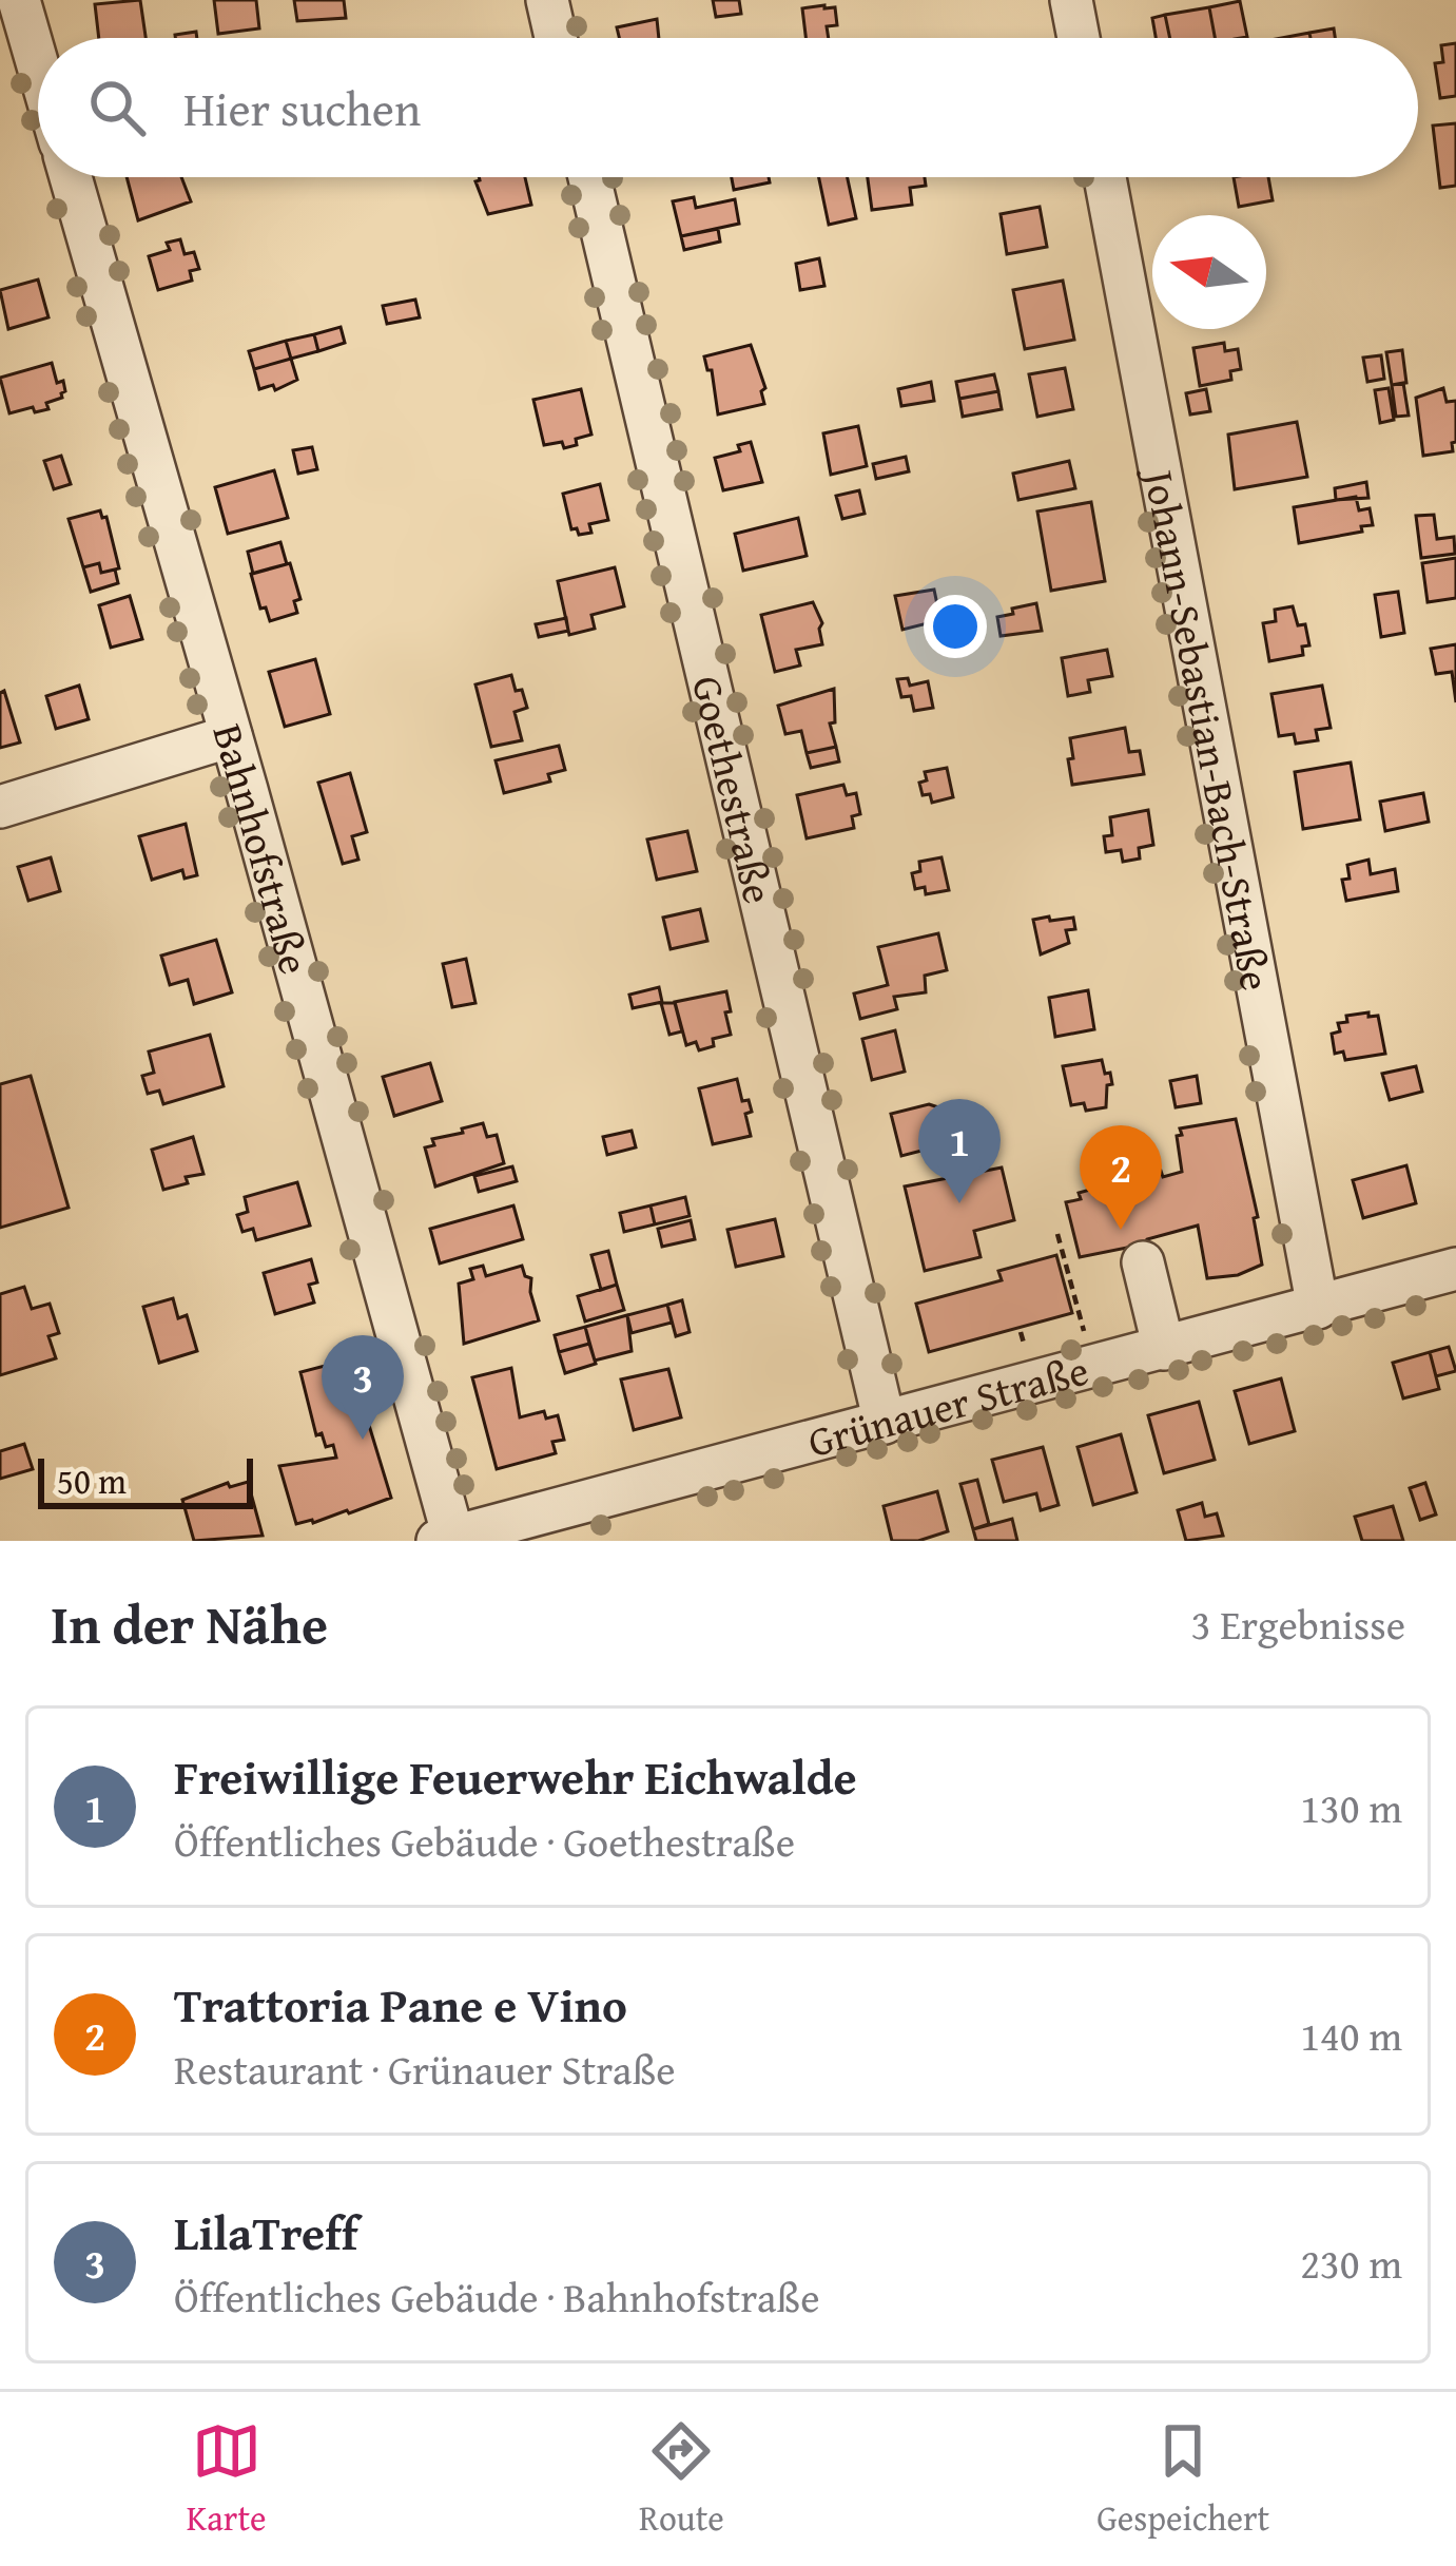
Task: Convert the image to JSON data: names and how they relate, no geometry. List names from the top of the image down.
{
  "streets": {
    "street": [
      "Johann-Sebastian-Bach-Straße",
      "Goethestraße",
      "Bahnhofstraße",
      "Grünauer Straße"
    ]
  },
  "crossings": [
    ["Johann-Sebastian-Bach-Straße", "Grünauer Straße"],
    ["Goethestraße", "Grünauer Straße"],
    ["Bahnhofstraße", "Grünauer Straße"]
  ],
  "scale_bar": "50 m",
  "north": "left",
  "page": {
    "search": "Hier suchen",
    "pins": ["1", "2", "3"],
    "scale": "50 m",
    "heading": ["In der Nähe", "3 Ergebnisse"],
    "list": [
      {
        "mark": "1",
        "name": "Freiwillige Feuerwehr Eichwalde",
        "note": "Öffentliches Gebäude · Goethestraße",
        "value": "130 m"
      },
      {
        "mark": "2",
        "name": "Trattoria Pane e Vino",
        "note": "Restaurant · Grünauer Straße",
        "value": "140 m"
      },
      {
        "mark": "3",
        "name": "LilaTreff",
        "note": "Öffentliches Gebäude · Bahnhofstraße",
        "value": "230 m"
      }
    ],
    "nav": ["Karte", "Route", "Gespeichert"]
  }
}
